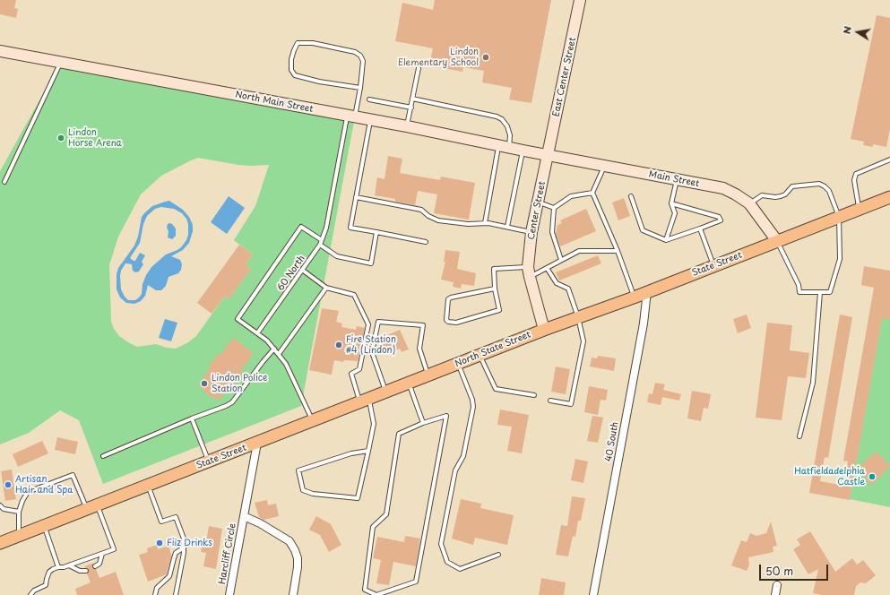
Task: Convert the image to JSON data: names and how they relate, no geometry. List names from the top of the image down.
{
  "streets": {
    "main road": ["State Street", "North State Street"],
    "street": [
      "East Center Street",
      "North Main Street",
      "Main Street",
      "Center Street",
      "40 South",
      "Harcliff Circle"
    ],
    "lane": ["60 North"]
  },
  "crossings": [
    ["East Center Street", "North Main Street"],
    ["East Center Street", "Main Street"],
    ["East Center Street", "Center Street"],
    ["North Main Street", "Main Street"],
    ["North Main Street", "Center Street"],
    ["North Main Street", "60 North"],
    ["Main Street", "Center Street"],
    ["Main Street", "State Street"],
    ["Center Street", "State Street"],
    ["Center Street", "North State Street"],
    ["State Street", "North State Street"],
    ["State Street", "40 South"],
    ["State Street", "Harcliff Circle"]
  ],
  "places": [
    "Lindon Elementary School",
    "Lindon Horse Arena",
    "Fire Station #4 (Lindon)",
    "Lindon Police Station",
    "Hatfieldadelphia Castle",
    "Artisan Hair and Spa",
    "Fiiz Drinks"
  ],
  "scale_bar": "50 m",
  "north": "left"
}
